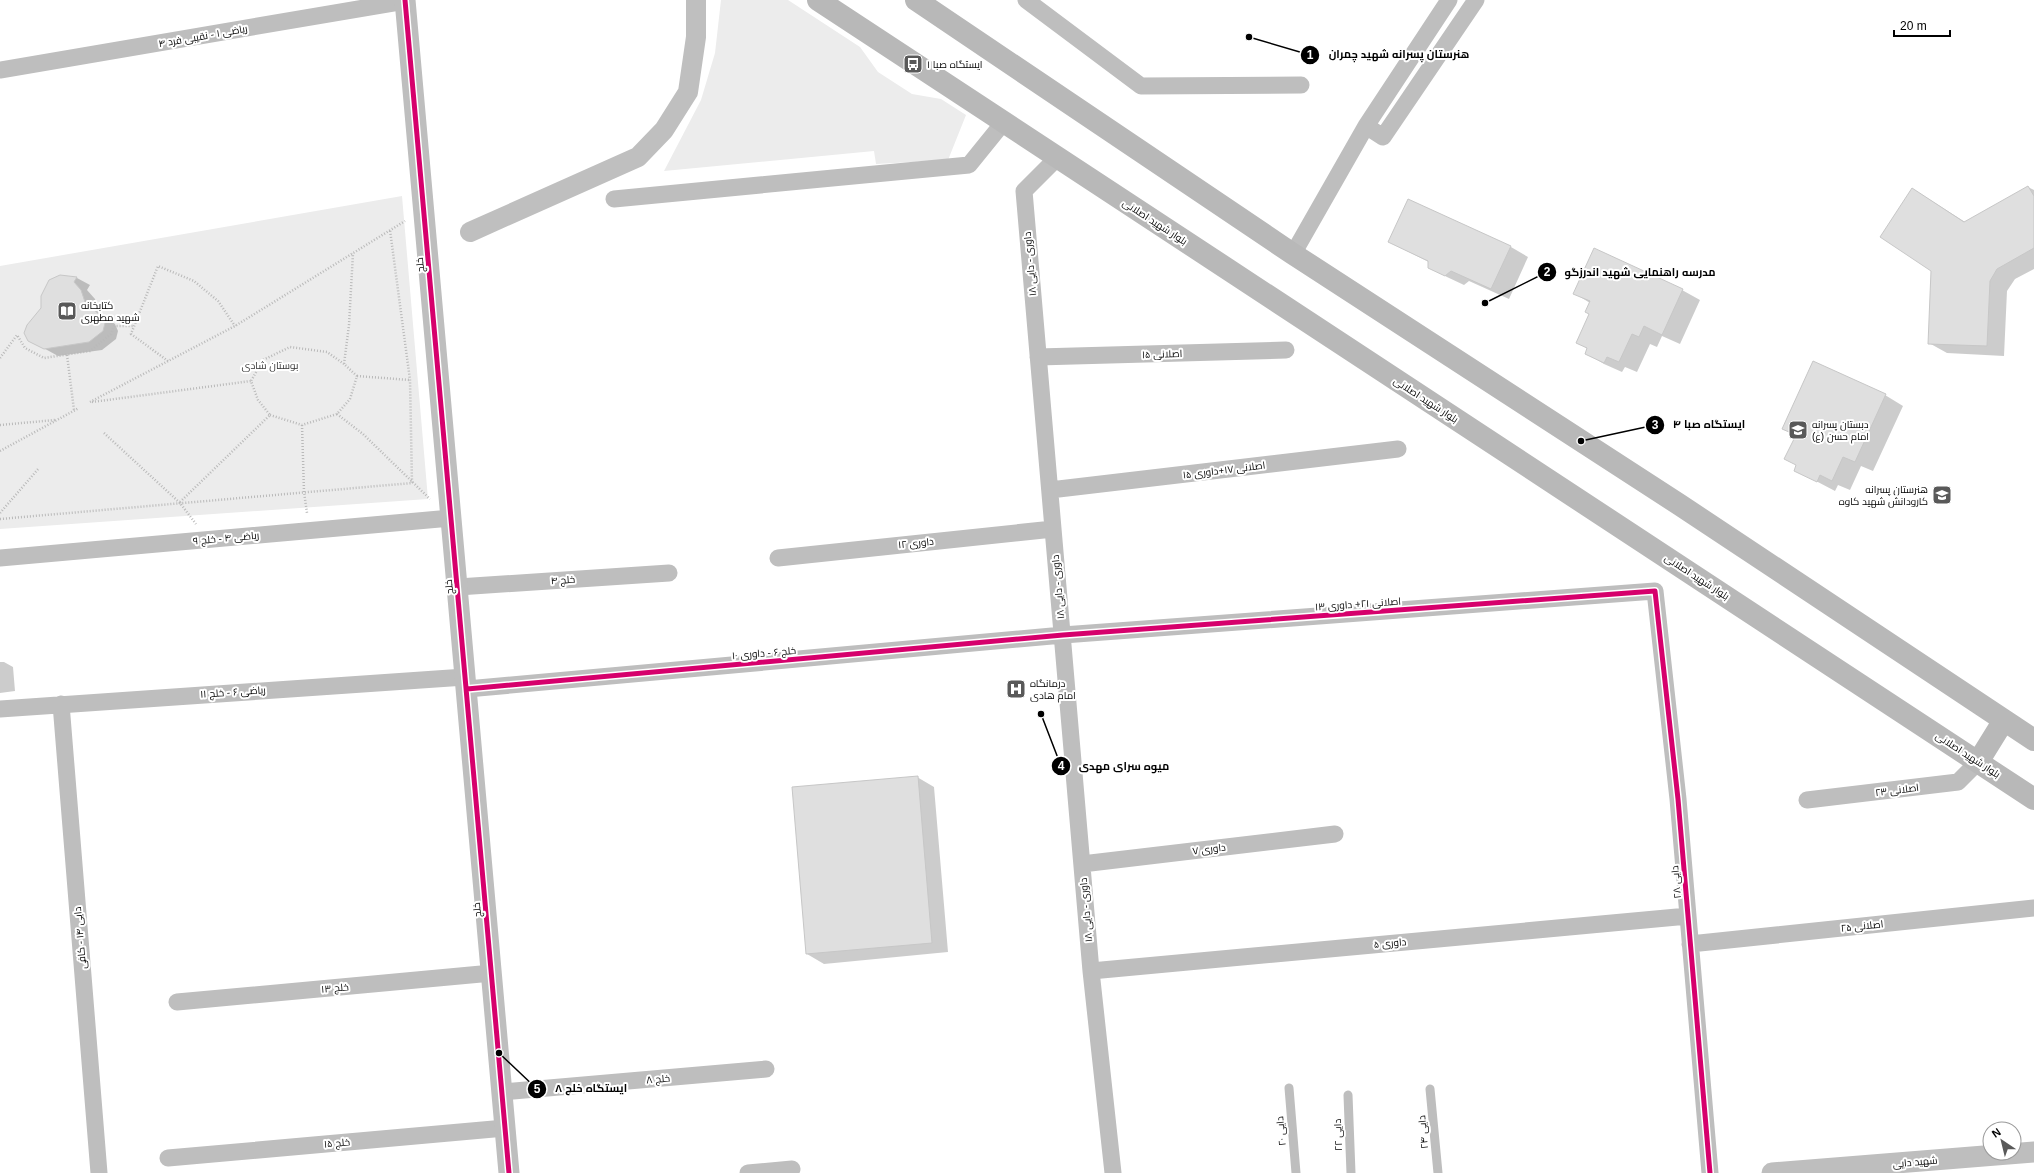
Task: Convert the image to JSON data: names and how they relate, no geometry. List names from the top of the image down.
{
  "streets": {
    "main road": ["بلوار شهید اصلانی"],
    "street": [
      "ریاضی ۱ - نقیبی فرد ۴",
      "داوری - دایی ۱۸",
      "خلج",
      "اصلانی ۱۵",
      "اصلانی ۱۷+داوری ۱۵",
      "ریاضی ۴ - خلج ۹",
      "داوری ۱۲",
      "خلج ۴",
      "اصلانی ۲۱+ داوری ۱۳",
      "خلج ۶ - داوری ۱۰",
      "ریاضی ۶ - خلج ۱۱",
      "اصلانی ۲۳",
      "داوری ۷",
      "دایی ۲۸",
      "اصلانی ۲۵",
      "دایی ۱۴ - کافی",
      "داوری ۵",
      "خلج ۱۳",
      "خلج ۸",
      "خلج ۱۵",
      "شهید دایی"
    ],
    "lane": ["دایی ۲۰", "دایی ۲۴", "دایی ۲۲"]
  },
  "crossings": [
    ["ریاضی ۱ - نقیبی فرد ۴", "خلج"],
    ["بلوار شهید اصلانی", "داوری - دایی ۱۸"],
    ["بلوار شهید اصلانی", "اصلانی ۲۳"],
    ["داوری - دایی ۱۸", "اصلانی ۱۵"],
    ["داوری - دایی ۱۸", "اصلانی ۱۷+داوری ۱۵"],
    ["داوری - دایی ۱۸", "داوری ۱۲"],
    ["داوری - دایی ۱۸", "اصلانی ۲۱+ داوری ۱۳"],
    ["داوری - دایی ۱۸", "خلج ۶ - داوری ۱۰"],
    ["داوری - دایی ۱۸", "داوری ۷"],
    ["داوری - دایی ۱۸", "داوری ۵"],
    ["خلج", "ریاضی ۴ - خلج ۹"],
    ["خلج", "خلج ۴"],
    ["خلج", "خلج ۶ - داوری ۱۰"],
    ["خلج", "ریاضی ۶ - خلج ۱۱"],
    ["خلج", "خلج ۱۳"],
    ["خلج", "خلج ۸"],
    ["خلج", "خلج ۱۵"],
    ["اصلانی ۲۱+ داوری ۱۳", "خلج ۶ - داوری ۱۰"],
    ["اصلانی ۲۱+ داوری ۱۳", "دایی ۲۸"],
    ["خلج ۶ - داوری ۱۰", "ریاضی ۶ - خلج ۱۱"],
    ["ریاضی ۶ - خلج ۱۱", "دایی ۱۴ - کافی"],
    ["دایی ۲۸", "اصلانی ۲۵"],
    ["دایی ۲۸", "داوری ۵"]
  ],
  "parks": ["بوستان شادی"],
  "places": {
    "other": [
      "هنرستان پسرانه شهید چمران",
      "مدرسه راهنمایی شهید اندرزگو",
      "ایستگاه صبا ۴",
      "میوه سرای مهدی",
      "ایستگاه خلچ ۸"
    ],
    "bus stop": ["ایستگاه صبا ۱"],
    "library": ["کتابخانه شهید مطهری"],
    "school or university": ["دبستان پسرانه امام حسن (ع)", "هنرستان پسرانه کارودانش شهید کاوه"],
    "hospital": ["درمانگاه امام هادی"]
  },
  "scale_bar": "20 m",
  "north": "top left"
}
